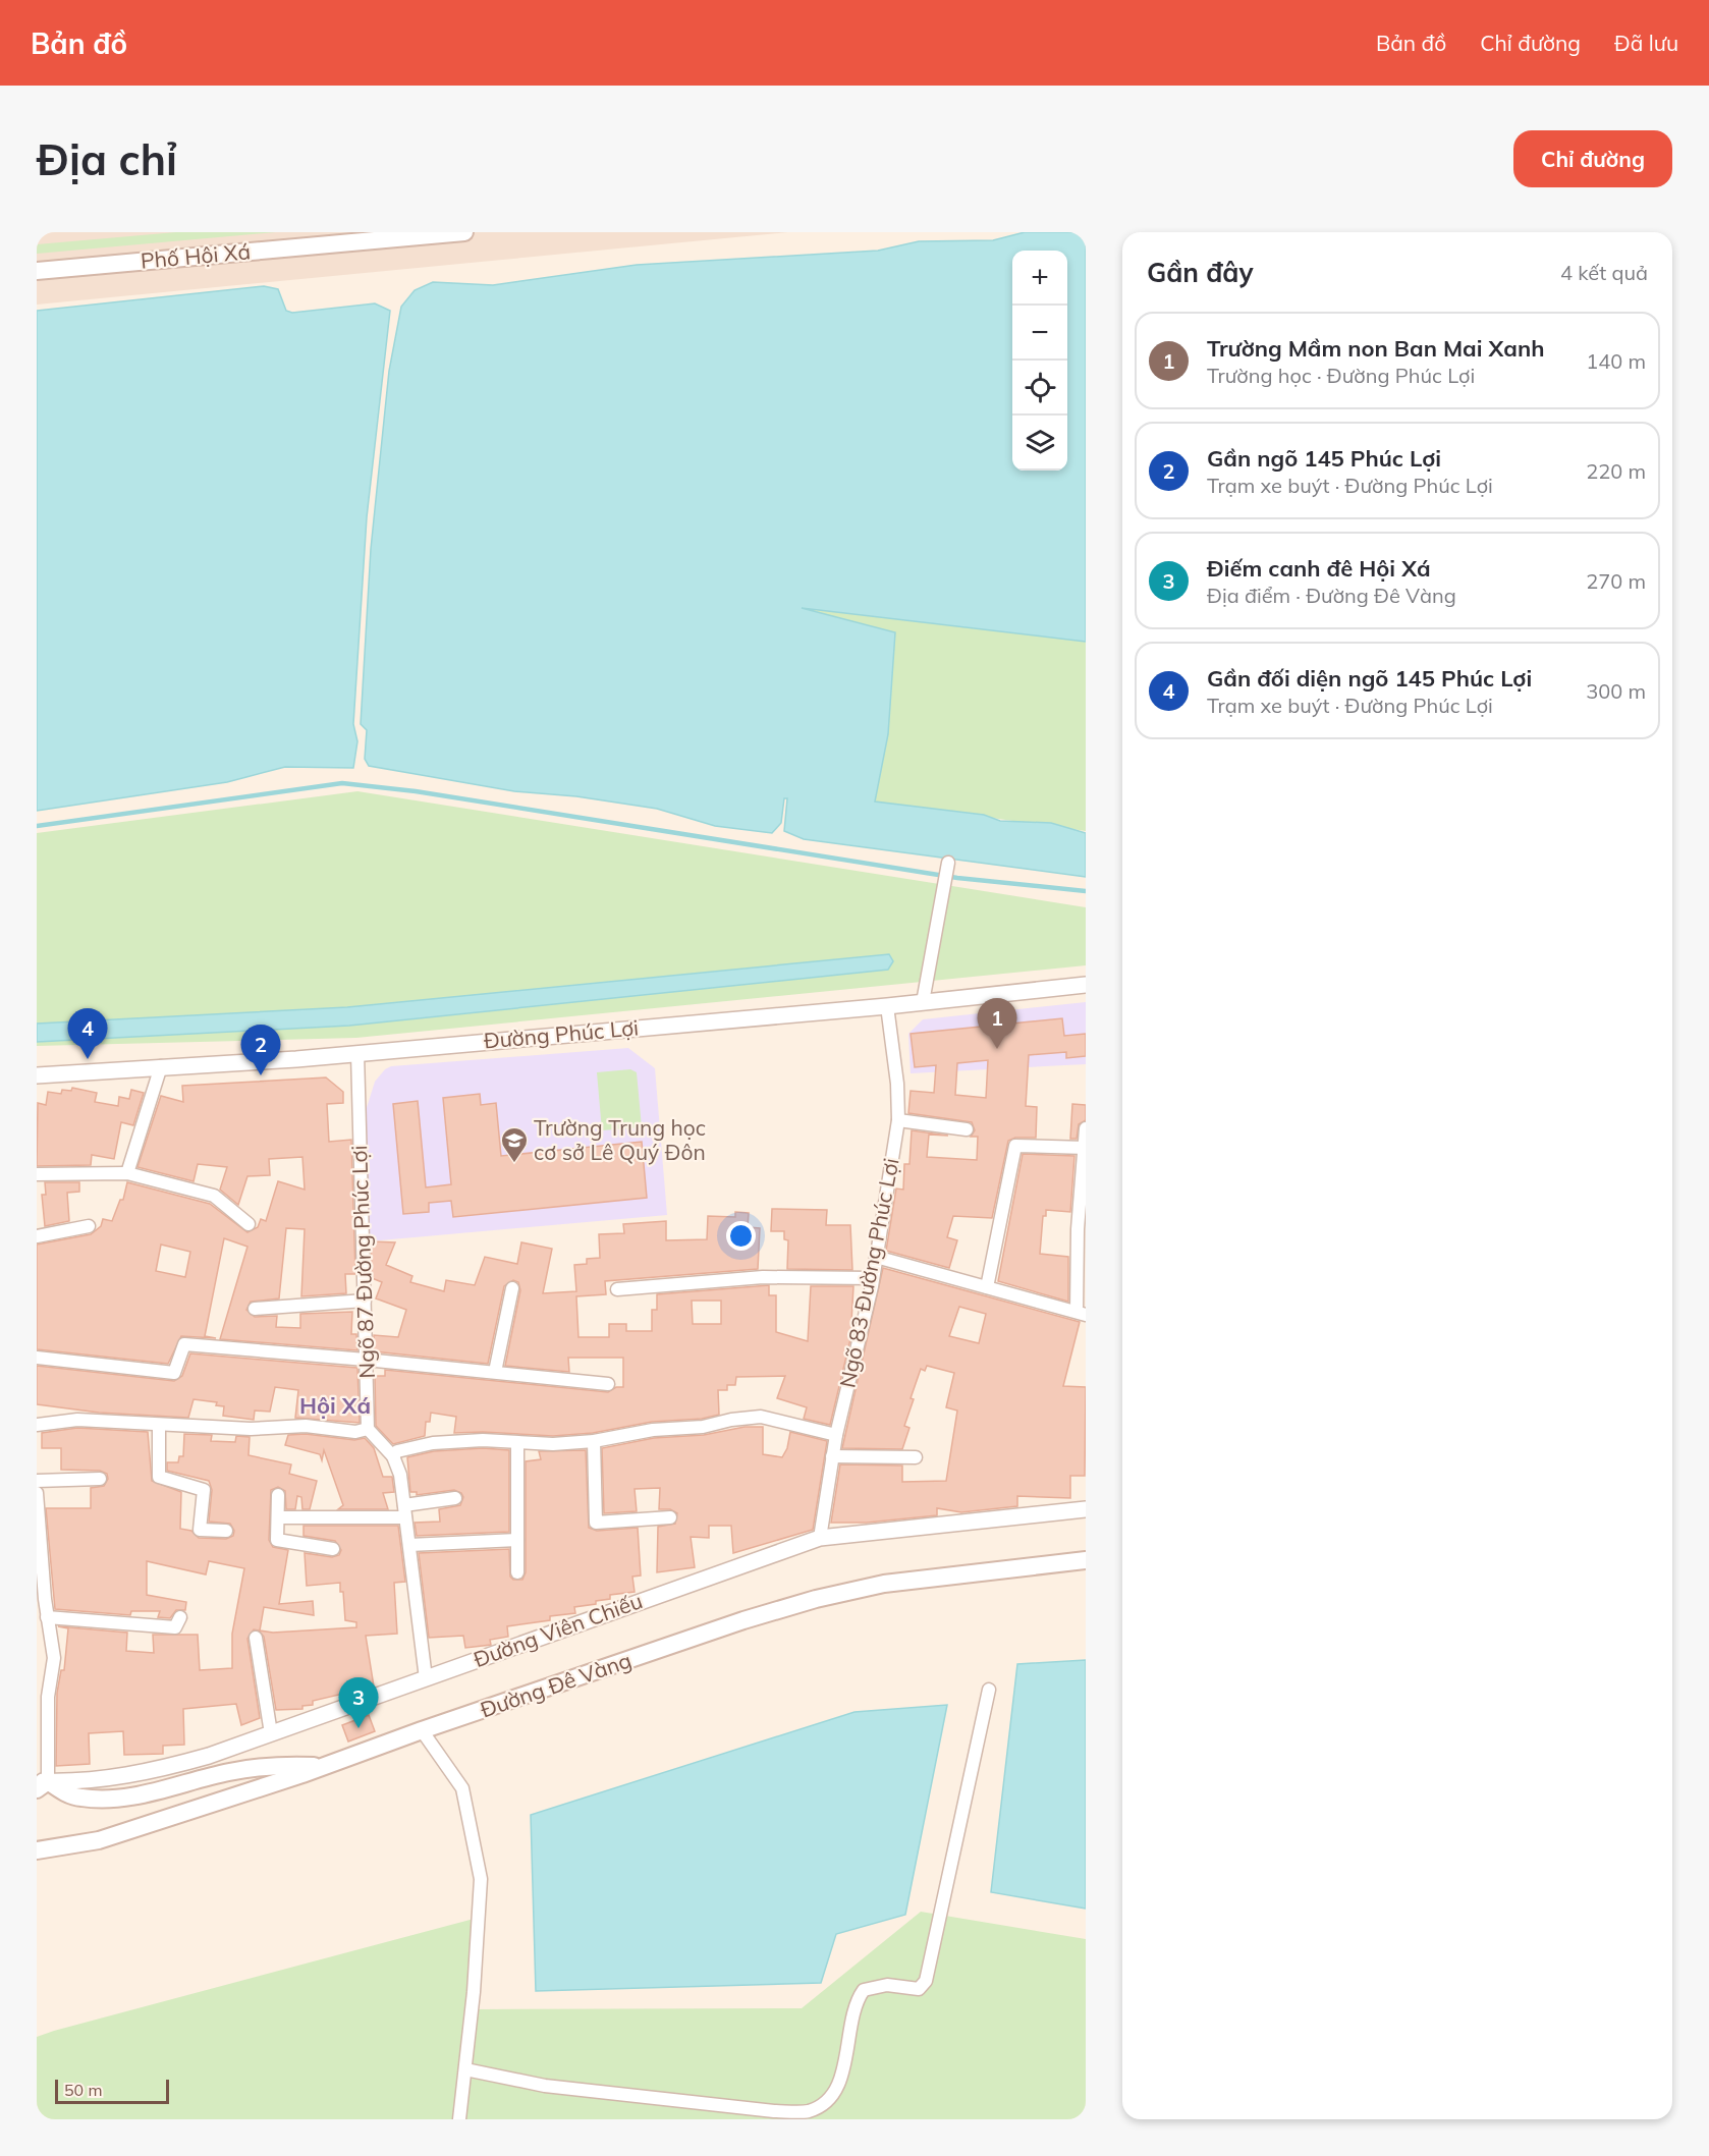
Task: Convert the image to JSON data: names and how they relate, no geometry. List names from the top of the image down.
{
  "streets": {
    "main road": ["Phố Hội Xá", "Đường Đê Vàng"],
    "street": [
      "Đường Phúc Lợi",
      "Ngõ 87 Đường Phúc Lợi",
      "Ngõ 83 Đường Phúc Lợi",
      "Đường Viên Chiếu"
    ]
  },
  "crossings": [
    ["Đường Phúc Lợi", "Ngõ 87 Đường Phúc Lợi"],
    ["Đường Phúc Lợi", "Ngõ 83 Đường Phúc Lợi"],
    ["Ngõ 83 Đường Phúc Lợi", "Đường Viên Chiếu"]
  ],
  "districts": ["Hội Xá"],
  "places": {
    "school or university": ["Trường Trung học cơ sở Lê Quý Đôn"]
  },
  "scale_bar": "50 m",
  "page": {
    "header": "Bản đồ",
    "nav": ["Bản đồ", "Chỉ đường", "Đã lưu"],
    "buttons": "Chỉ đường",
    "title": "Địa chỉ",
    "heading": ["Gần đây", "4 kết quả"],
    "map_buttons": ["+", "−"],
    "list": [
      {
        "mark": "1",
        "name": "Trường Mầm non Ban Mai Xanh",
        "note": "Trường học · Đường Phúc Lợi",
        "value": "140 m"
      },
      {
        "mark": "2",
        "name": "Gần ngõ 145 Phúc Lợi",
        "note": "Trạm xe buýt · Đường Phúc Lợi",
        "value": "220 m"
      },
      {
        "mark": "3",
        "name": "Điếm canh đê Hội Xá",
        "note": "Địa điểm · Đường Đê Vàng",
        "value": "270 m"
      },
      {
        "mark": "4",
        "name": "Gần đối diện ngõ 145 Phúc Lợi",
        "note": "Trạm xe buýt · Đường Phúc Lợi",
        "value": "300 m"
      }
    ],
    "pins": [
      "1",
      "4",
      "2",
      "3"
    ],
    "scale": "50 m"
  }
}
